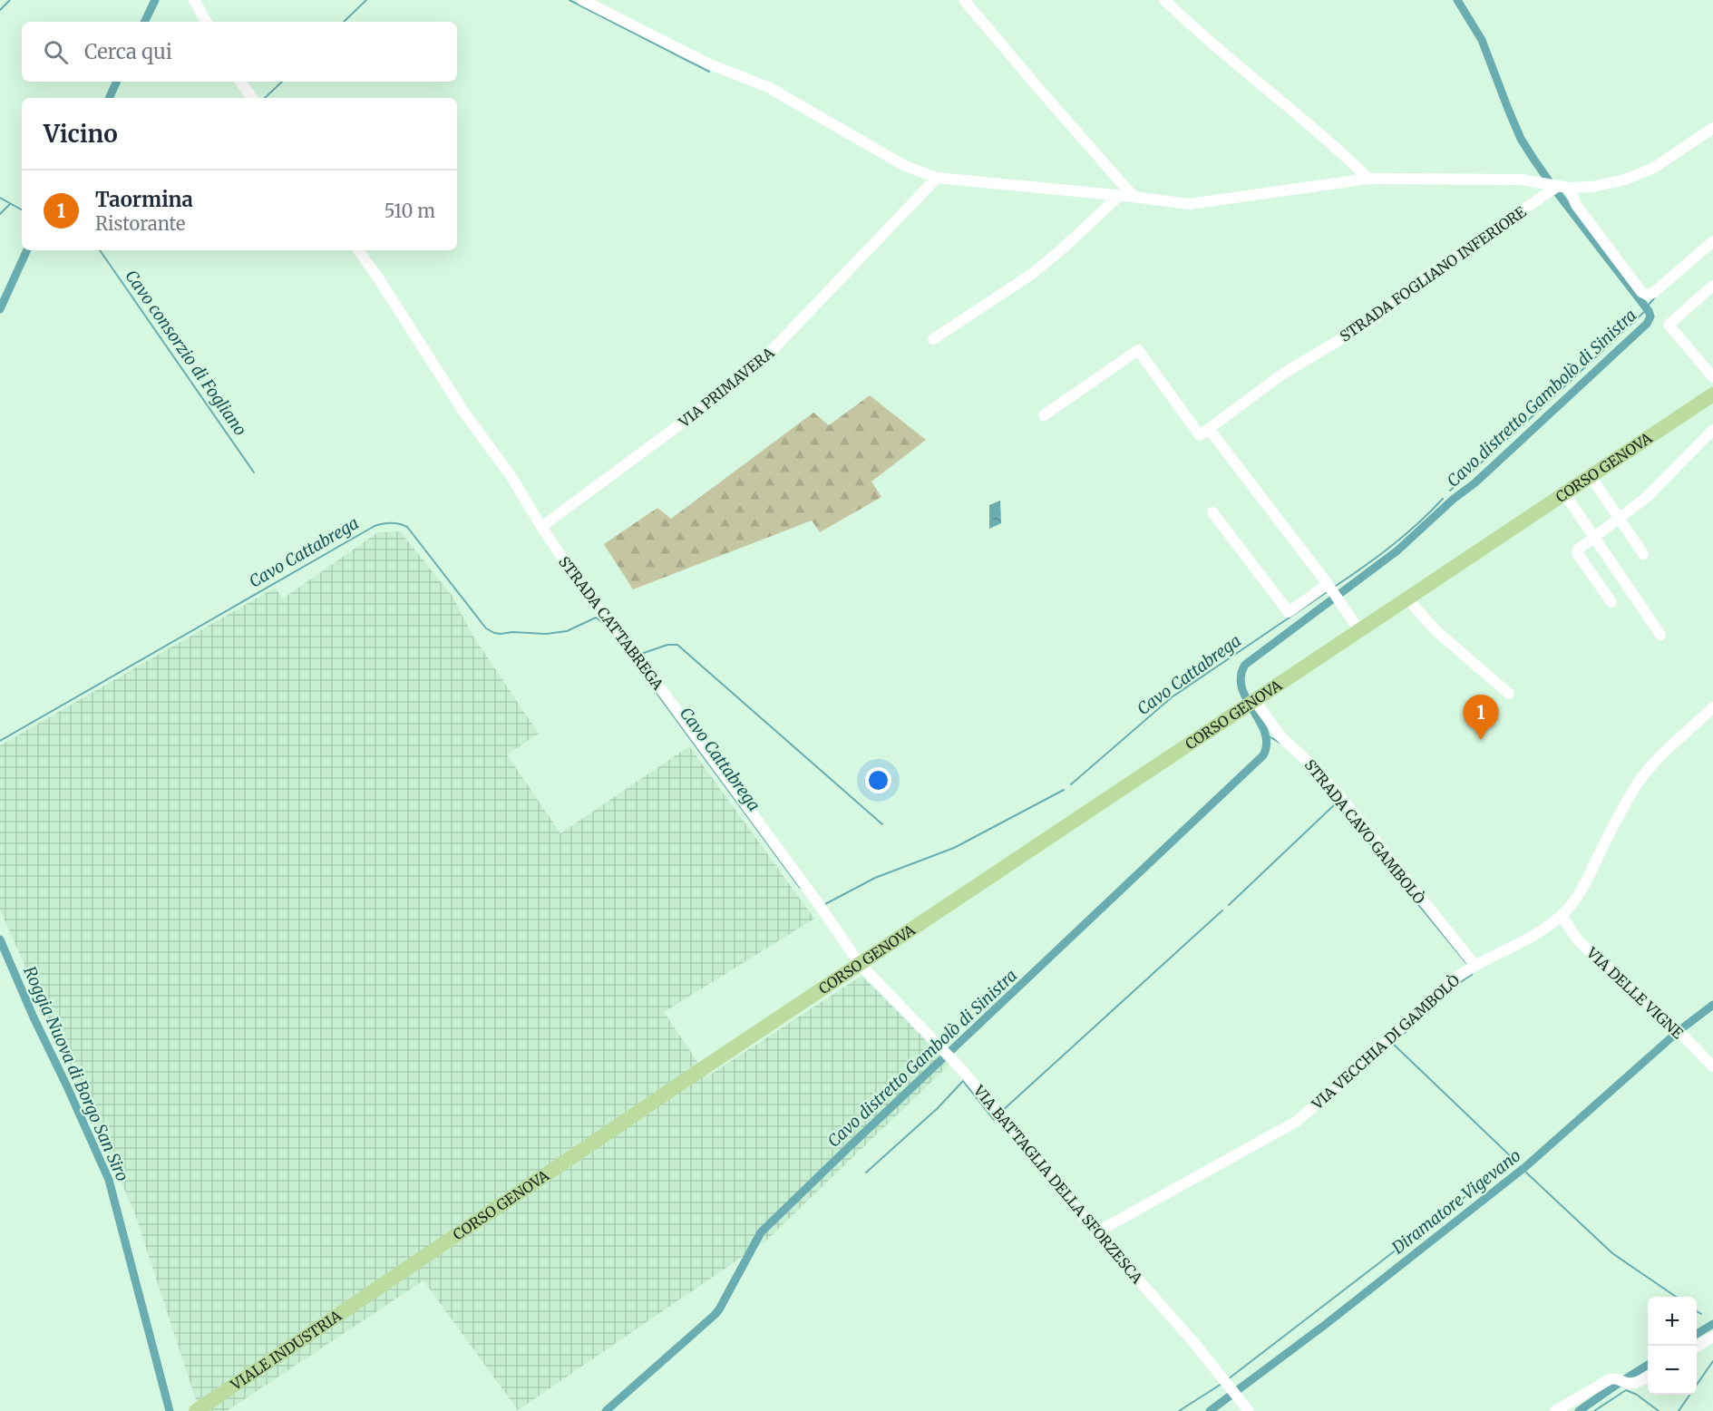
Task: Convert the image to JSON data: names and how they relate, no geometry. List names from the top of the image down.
{
  "streets": {
    "main road": ["CORSO GENOVA", "VIALE INDUSTRIA"],
    "street": [
      "STRADA FOGLIANO INFERIORE",
      "VIA PRIMAVERA",
      "STRADA CATTABREGA",
      "STRADA CAVO GAMBOLÒ",
      "VIA DELLE VIGNE",
      "VIA VECCHIA DI GAMBOLÒ",
      "VIA BATTAGLIA DELLA SFORZESCA"
    ]
  },
  "crossings": [
    ["VIA PRIMAVERA", "STRADA CATTABREGA"],
    ["CORSO GENOVA", "STRADA CATTABREGA"],
    ["CORSO GENOVA", "STRADA CAVO GAMBOLÒ"],
    ["CORSO GENOVA", "VIA BATTAGLIA DELLA SFORZESCA"],
    ["CORSO GENOVA", "VIALE INDUSTRIA"],
    ["STRADA CATTABREGA", "VIA BATTAGLIA DELLA SFORZESCA"],
    ["STRADA CAVO GAMBOLÒ", "VIA VECCHIA DI GAMBOLÒ"],
    ["VIA DELLE VIGNE", "VIA VECCHIA DI GAMBOLÒ"],
    ["VIA VECCHIA DI GAMBOLÒ", "VIA BATTAGLIA DELLA SFORZESCA"]
  ],
  "water": [
    "Cavo consorzio di Fogliano",
    "Cavo distretto Gambolò di Sinistra",
    "Cavo Cattabrega",
    "Roggia Nuova di Borgo San Siro",
    "Diramatore Vigevano"
  ],
  "page": {
    "search": "Cerca qui",
    "heading": "Vicino",
    "list": [
      {
        "mark": "1",
        "name": "Taormina",
        "note": "Ristorante",
        "value": "510 m"
      }
    ],
    "pins": "1",
    "map_buttons": ["+", "−"]
  }
}
